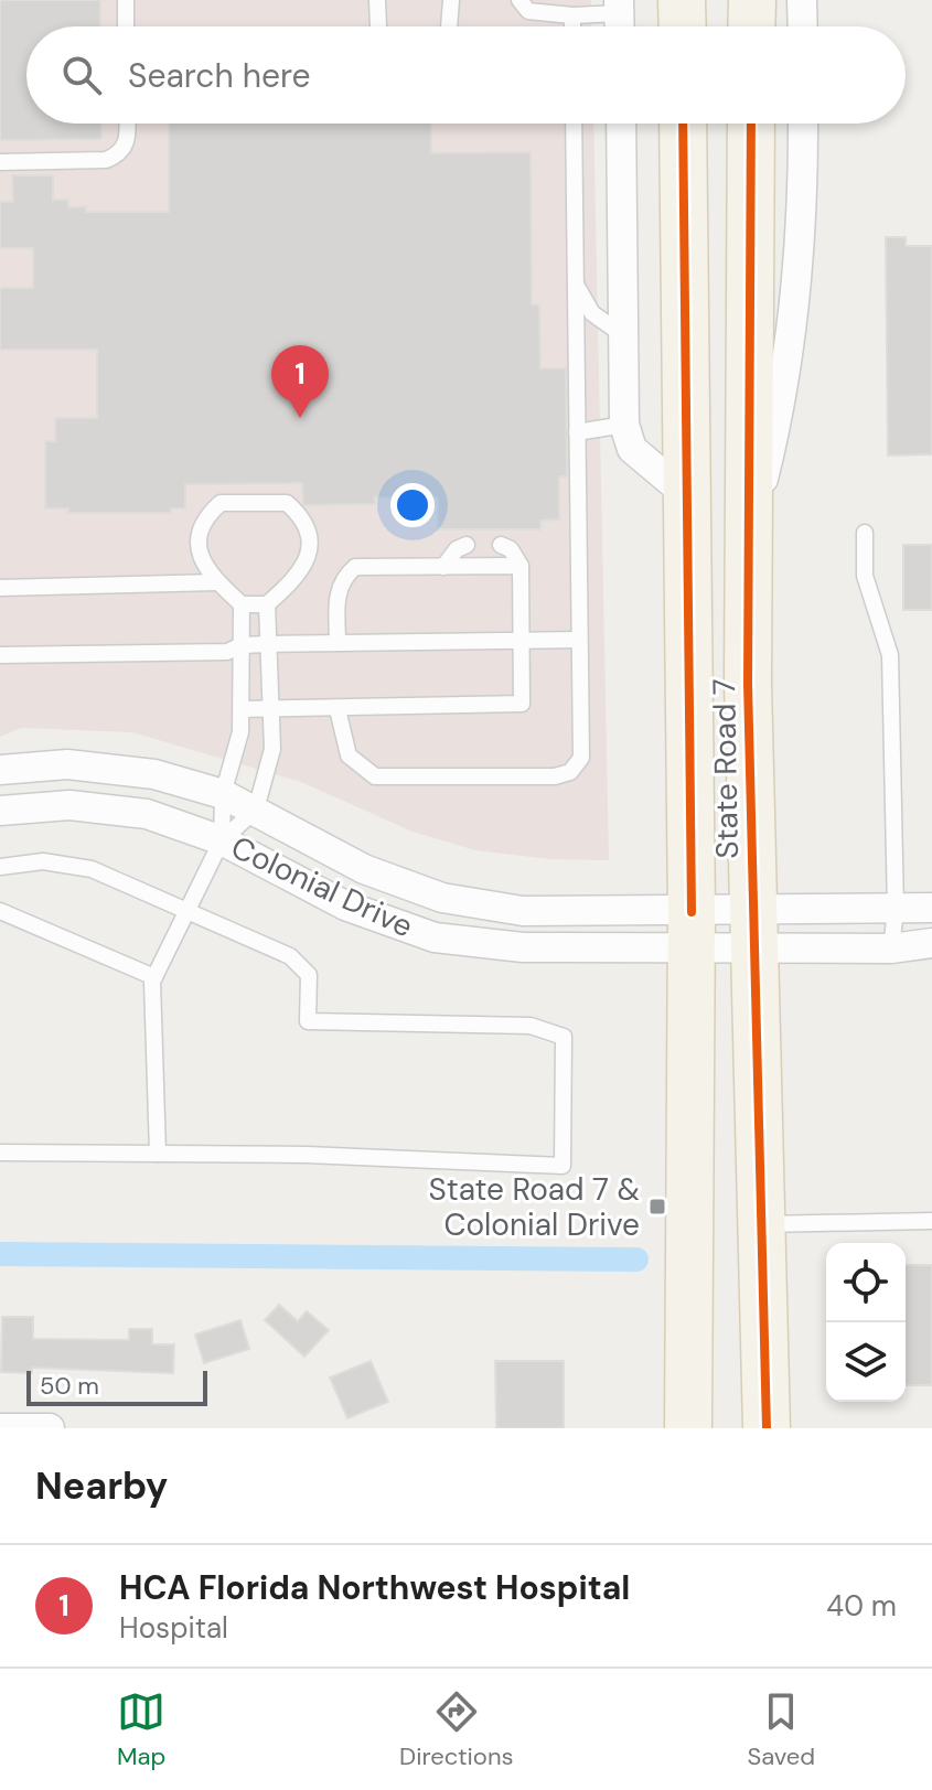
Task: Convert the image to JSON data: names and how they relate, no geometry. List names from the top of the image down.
{
  "streets": {
    "main road": ["State Road 7"],
    "street": ["Colonial Drive"]
  },
  "crossings": [
    ["State Road 7", "Colonial Drive"]
  ],
  "places": {
    "transit": ["State Road 7 & Colonial Drive"]
  },
  "scale_bar": "50 m",
  "page": {
    "search": "Search here",
    "pins": "1",
    "scale": "50 m",
    "heading": "Nearby",
    "list": [
      {
        "mark": "1",
        "name": "HCA Florida Northwest Hospital",
        "note": "Hospital",
        "value": "40 m"
      }
    ],
    "nav": ["Map", "Directions", "Saved"]
  }
}
